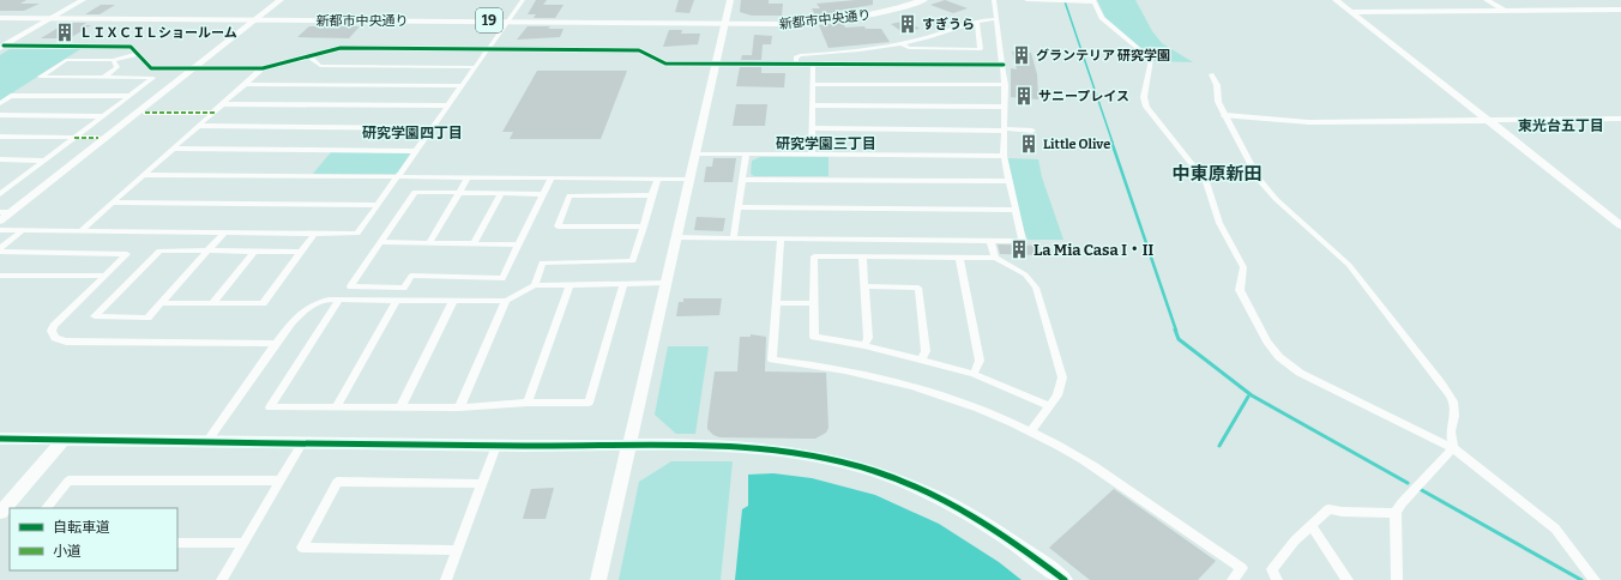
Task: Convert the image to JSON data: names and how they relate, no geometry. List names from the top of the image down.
{
  "streets": {
    "main road": ["新都市中央通り", "19"]
  },
  "districts": [
    "東光台五丁目",
    "研究学園四丁目",
    "研究学園三丁目",
    "中東原新田"
  ],
  "places": {
    "building": [
      "すぎうら",
      "ＬＩＸＣＩＬショールーム",
      "グランテリア 研究学園",
      "サニープレイス",
      "Little Olive",
      "La Mia Casa I・II"
    ]
  },
  "legend": ["自転車道", "小道"]
}
